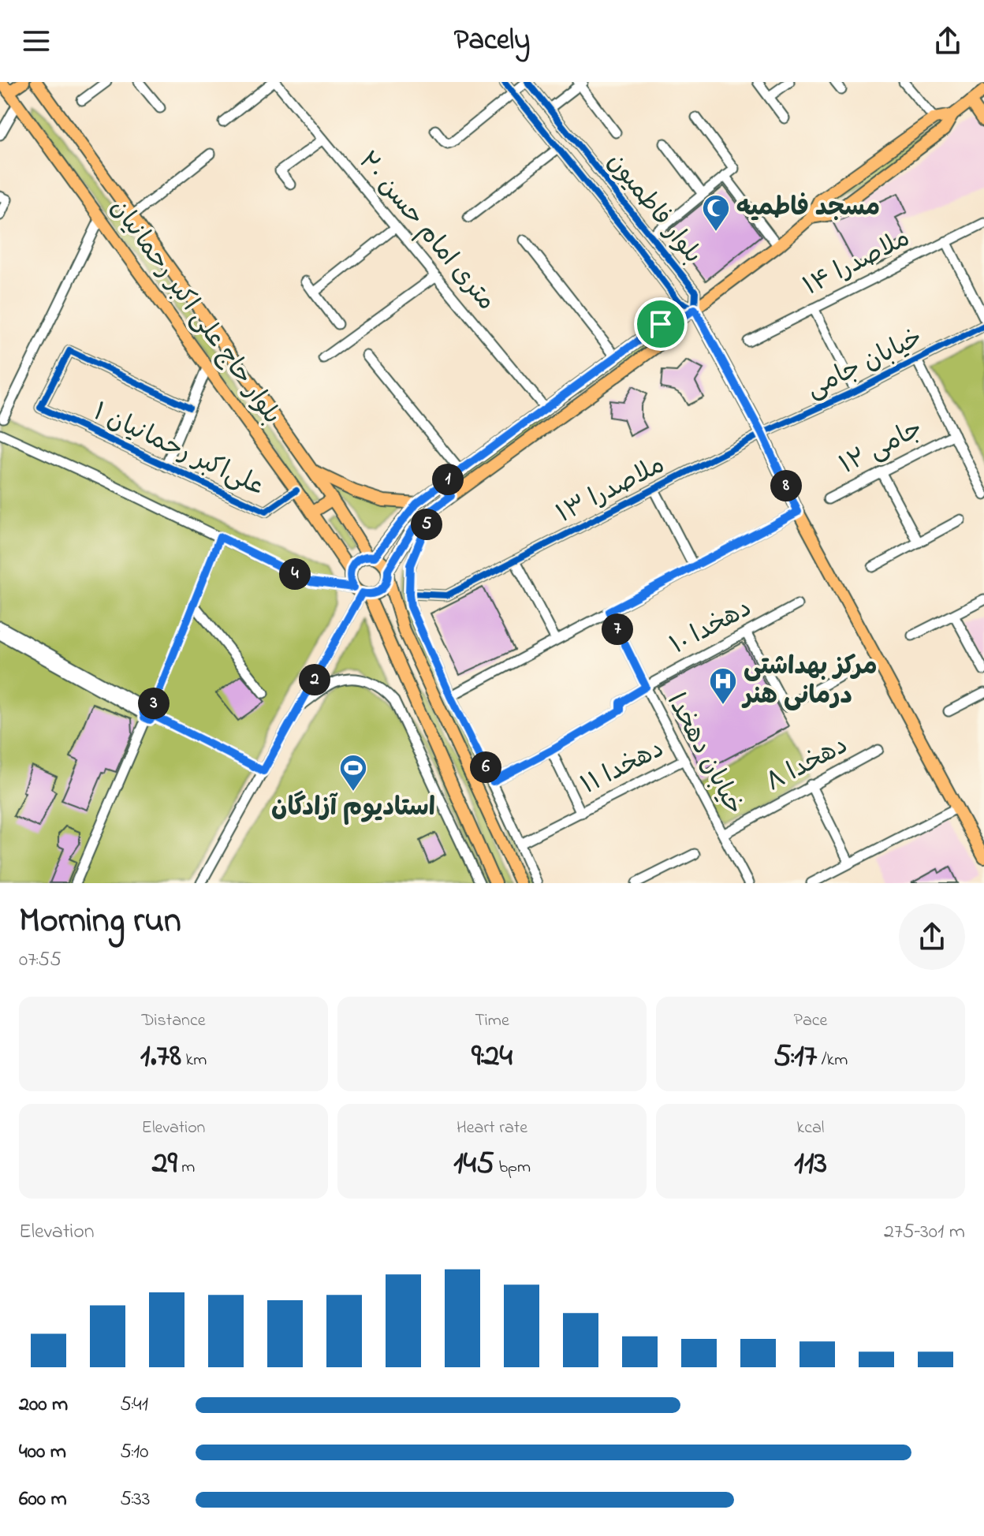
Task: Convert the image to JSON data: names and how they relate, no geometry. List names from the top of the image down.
{
  "streets": {
    "main road": ["بلوار حاج علی اکبر رحمانیان"],
    "street": [
      "بلوار فاطمیون",
      "۲۰ متری امام حسن",
      "ملاصدرا ۱۴",
      "خیابان جامی",
      "جامی ۱۲",
      "علی‌اکبر رحمانیان ۱",
      "ملاصدرا ۱۳",
      "دهخدا ۱۰",
      "خیابان دهخدا",
      "دهخدا ۸",
      "دهخدا ۱۱"
    ]
  },
  "crossings": [
    ["بلوار حاج علی اکبر رحمانیان", "علی‌اکبر رحمانیان ۱"],
    ["خیابان جامی", "جامی ۱۲"],
    ["خیابان جامی", "ملاصدرا ۱۳"],
    ["دهخدا ۱۰", "خیابان دهخدا"],
    ["خیابان دهخدا", "دهخدا ۸"],
    ["خیابان دهخدا", "دهخدا ۱۱"]
  ],
  "places": {
    "mosque": ["مسجد فاطمیه"],
    "hospital": ["مرکز بهداشتی درمانی هنر"],
    "sports": ["استادیوم آزادگان"]
  },
  "page": {
    "header": "Pacely",
    "pins": [
      "1",
      "8",
      "5",
      "4",
      "7",
      "2",
      "3",
      "6"
    ],
    "heading": ["Morning run", "07:55"],
    "stats": [
      ["Distance", "1.78 km"],
      ["Time", "9:24"],
      ["Pace", "5:17 /km"],
      ["Elevation", "29 m"],
      ["Heart rate", "145 bpm"],
      ["kcal", "113"]
    ],
    "chart": ["Elevation", "275–301 m"],
    "list": [
      {
        "name": "200 m",
        "note": "5:41"
      },
      {
        "name": "400 m",
        "note": "5:10"
      },
      {
        "name": "600 m",
        "note": "5:33"
      }
    ]
  }
}
